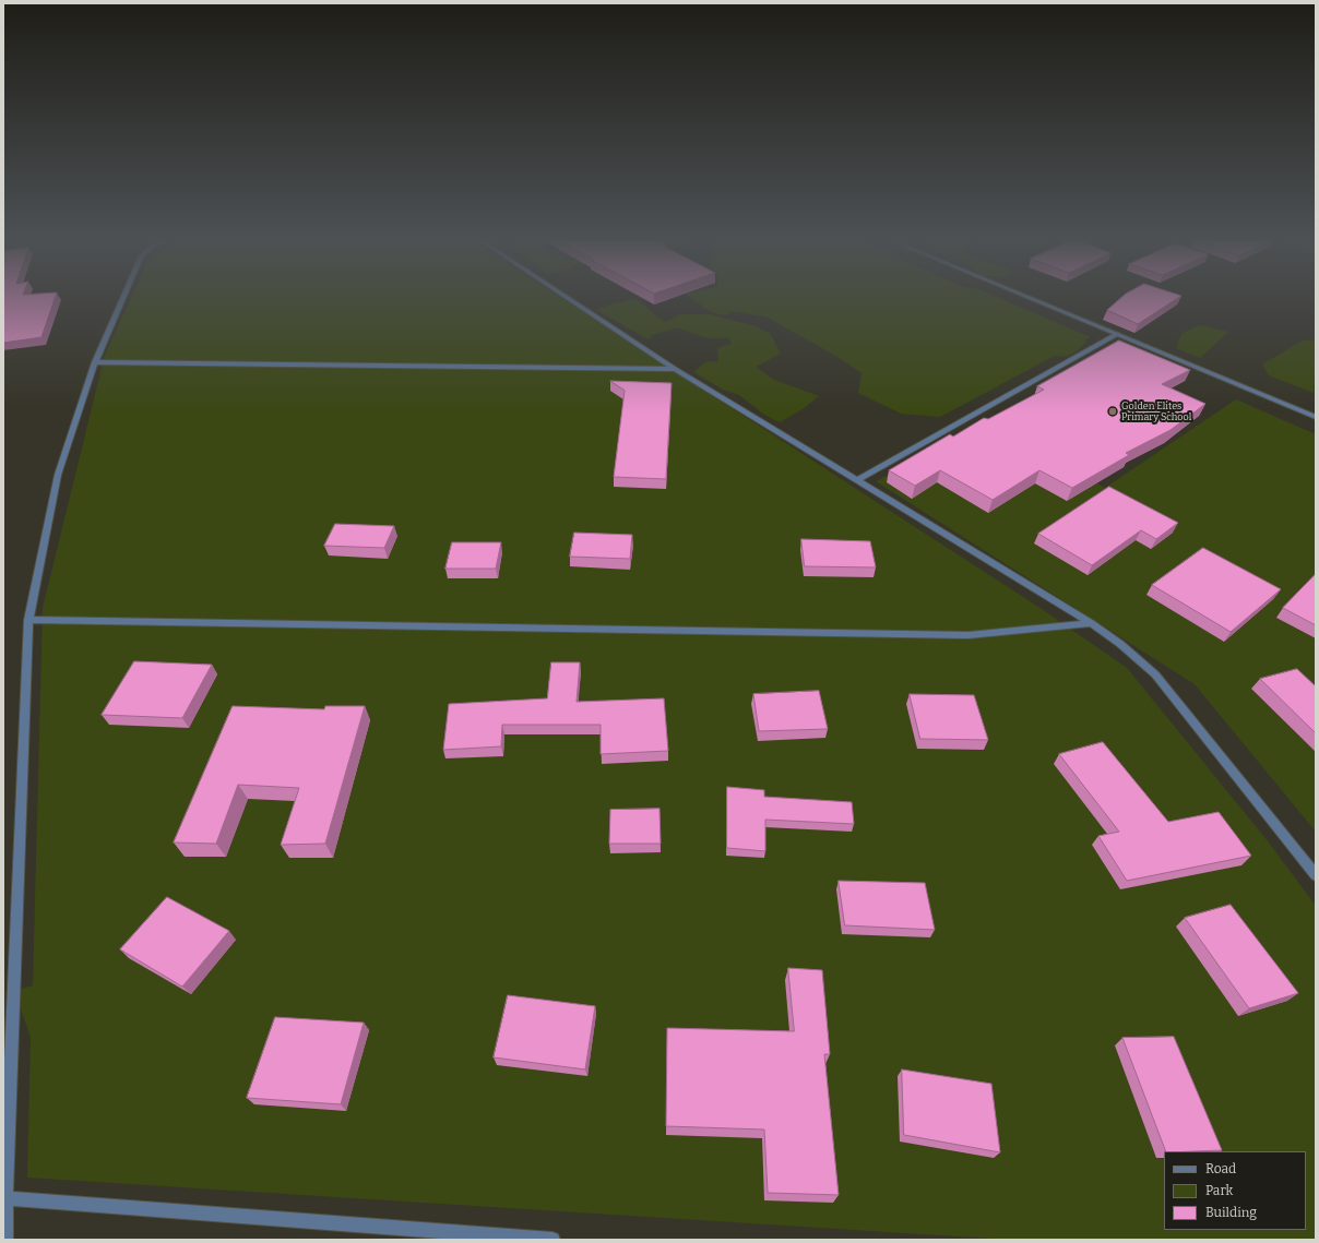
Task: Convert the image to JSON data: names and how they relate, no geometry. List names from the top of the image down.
{
  "places": ["Golden Elites Primary School"],
  "legend": ["Road", "Park", "Building"]
}
